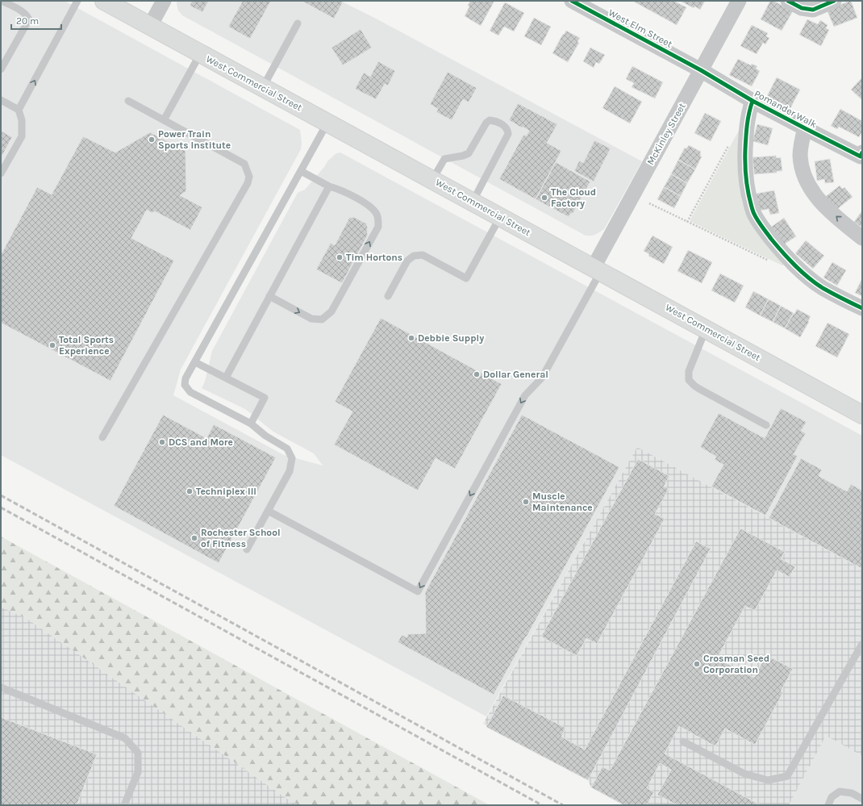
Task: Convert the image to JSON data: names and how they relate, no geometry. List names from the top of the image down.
{
  "streets": {
    "main road": ["West Commercial Street"],
    "street": ["West Elm Street", "Pomander Walk", "McKinley Street"]
  },
  "crossings": [
    ["West Elm Street", "Pomander Walk"],
    ["West Elm Street", "McKinley Street"],
    ["West Commercial Street", "McKinley Street"],
    ["Pomander Walk", "McKinley Street"]
  ],
  "places": [
    "Power Train Sports Institute",
    "The Cloud Factory",
    "Tim Hortons",
    "Debbie Supply",
    "Total Sports Experience",
    "Dollar General",
    "DCS and More",
    "Techniplex III",
    "Muscle Maintenance",
    "Rochester School of Fitness",
    "Crosman Seed Corporation"
  ],
  "scale_bar": "20 m"
}
